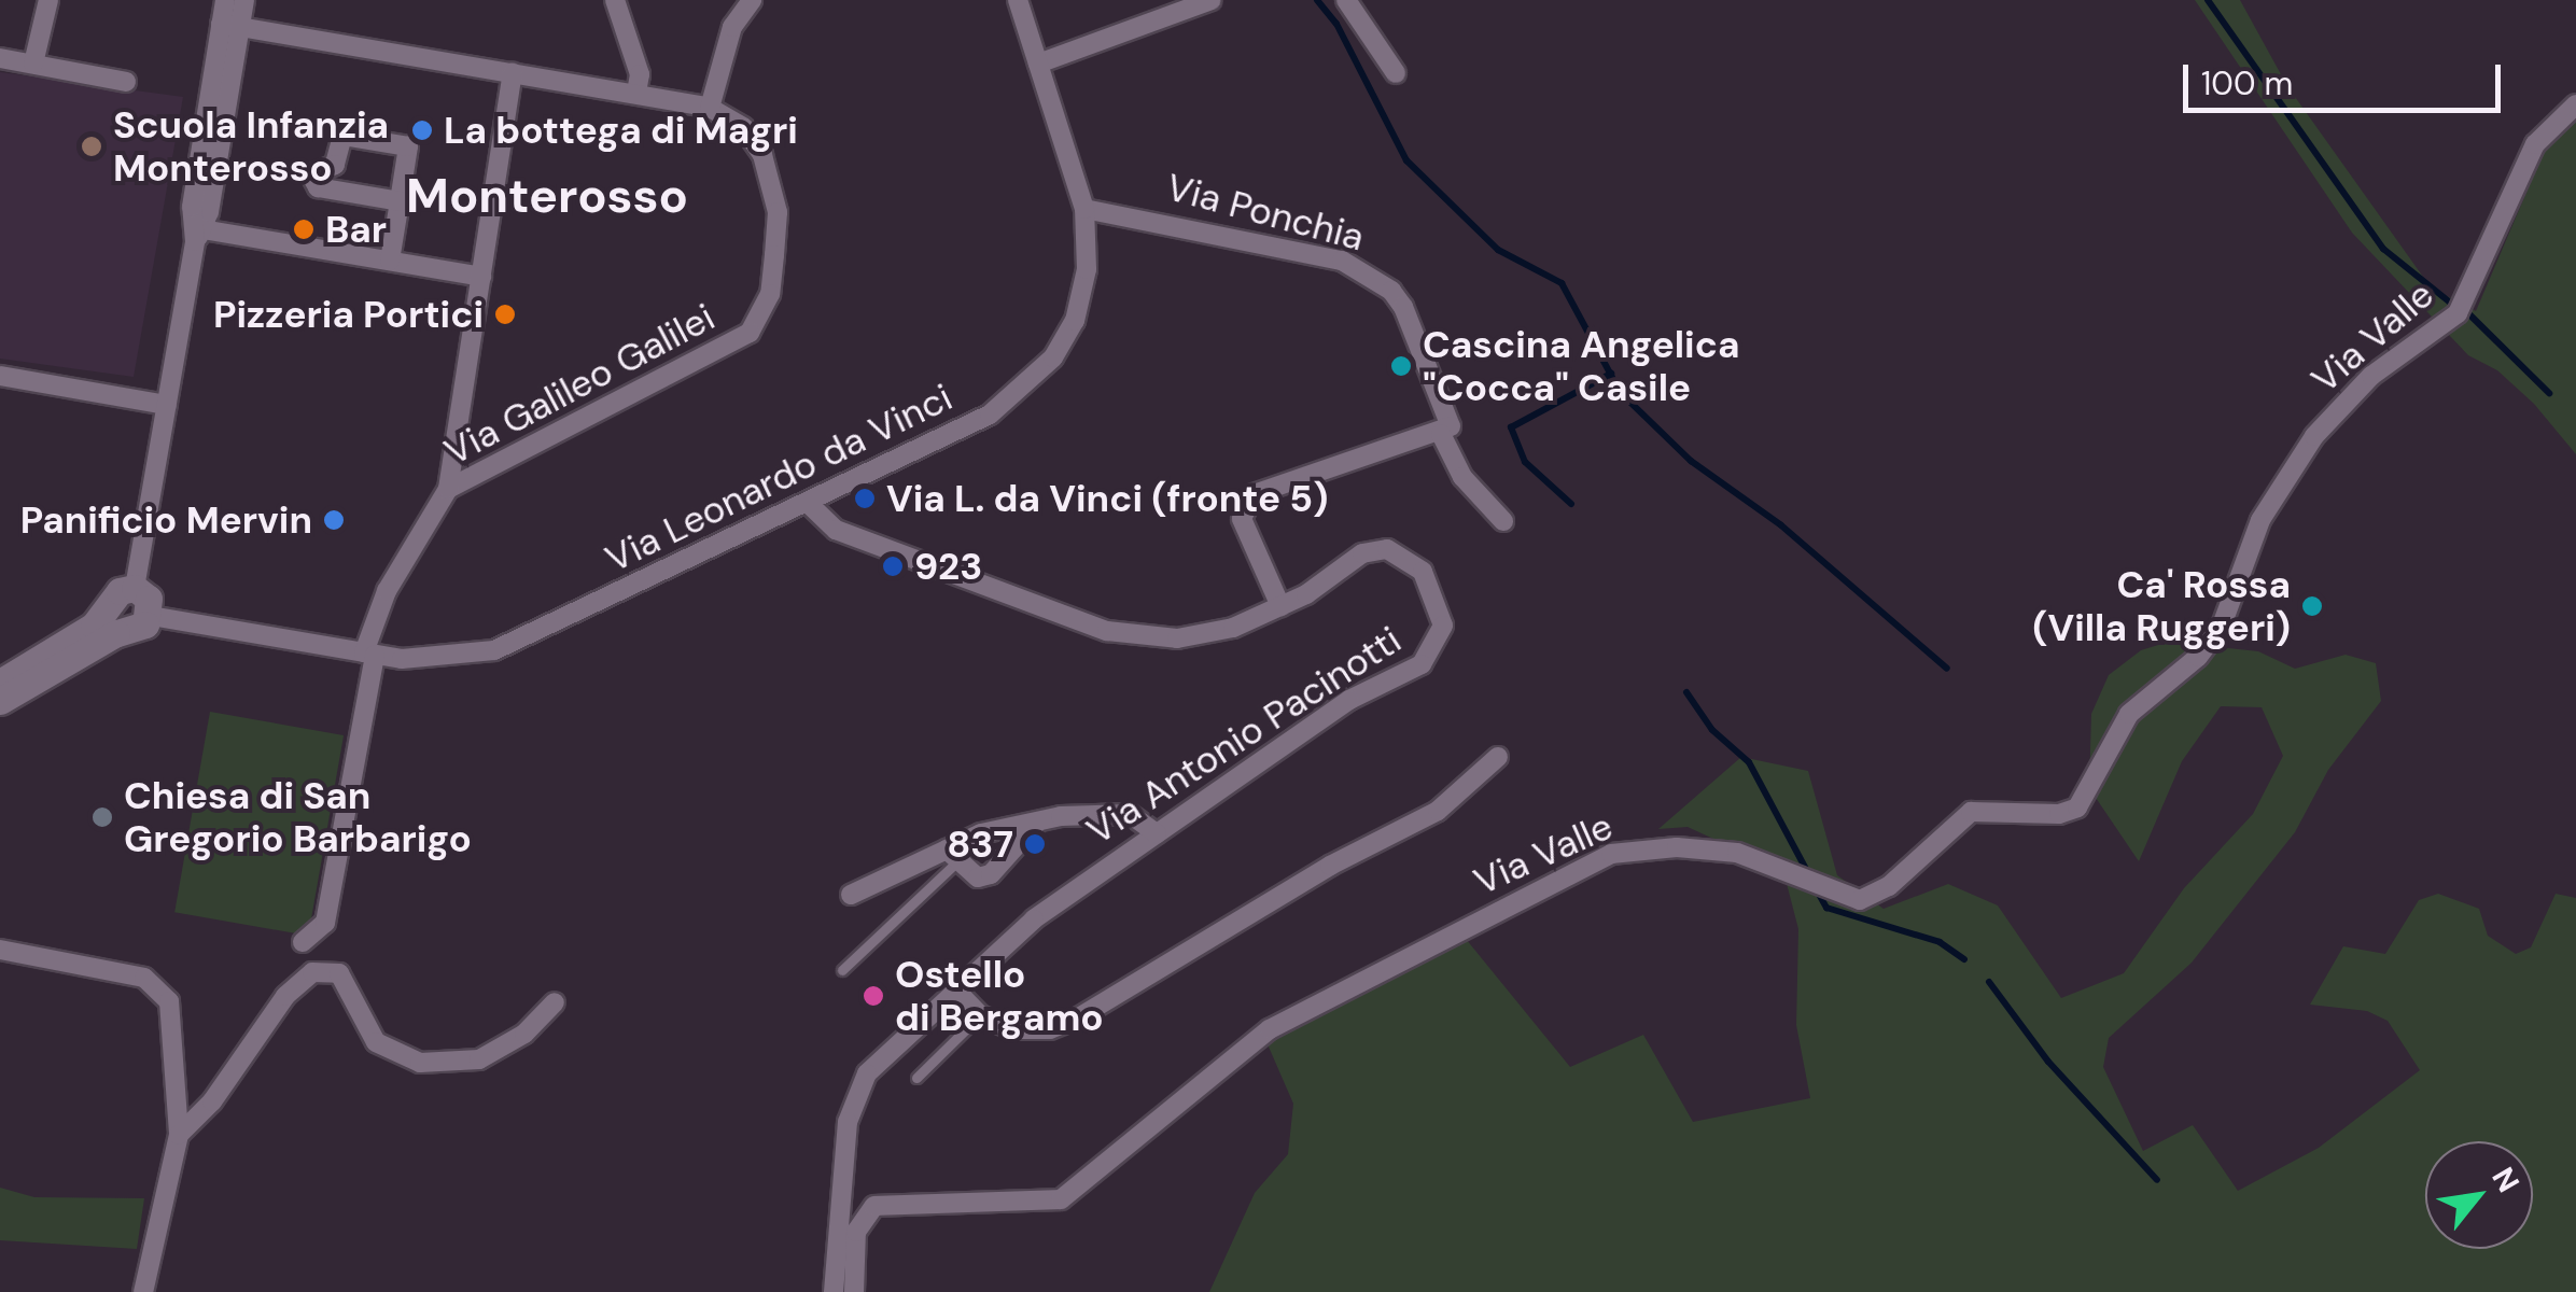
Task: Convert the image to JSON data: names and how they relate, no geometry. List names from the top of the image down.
{
  "streets": {
    "street": [
      "Via Ponchia",
      "Via Valle",
      "Via Galileo Galilei",
      "Via Leonardo da Vinci",
      "Via Antonio Pacinotti"
    ]
  },
  "crossings": [
    ["Via Ponchia", "Via Leonardo da Vinci"],
    ["Via Galileo Galilei", "Via Leonardo da Vinci"],
    ["Via Leonardo da Vinci", "Via Antonio Pacinotti"]
  ],
  "districts": ["Monterosso"],
  "places": [
    "La bottega di Magri",
    "Scuola Infanzia Monterosso",
    "Bar",
    "Pizzeria Portici",
    "Cascina Angelica \"Cocca\" Casile",
    "Via L. da Vinci (fronte 5)",
    "Panificio Mervin",
    "923",
    "Ca' Rossa (Villa Ruggeri)",
    "Chiesa di San Gregorio Barbarigo",
    "837",
    "Ostello di Bergamo"
  ],
  "scale_bar": "100 m",
  "north": "top right"
}
